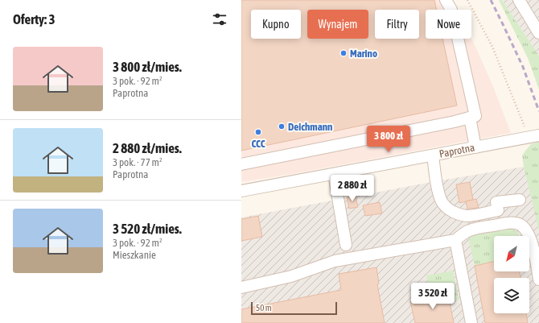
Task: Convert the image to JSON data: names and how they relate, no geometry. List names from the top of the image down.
{
  "streets": {
    "street": ["Paprotna"]
  },
  "places": ["Marino", "Deichmann", "CCC"],
  "scale_bar": "50 m",
  "north": "bottom left",
  "page": {
    "heading": "Oferty: 3",
    "chip": [
      "Kupno",
      "Wynajem",
      "Filtry",
      "Nowe"
    ],
    "list": [
      {
        "name": "3 800 zł/mies.",
        "note": "3 pok. · 92 m² · Paprotna"
      },
      {
        "name": "2 880 zł/mies.",
        "note": "3 pok. · 77 m² · Paprotna"
      },
      {
        "name": "3 520 zł/mies.",
        "note": "3 pok. · 92 m² · Mieszkanie"
      }
    ],
    "price": ["3 800 zł", "2 880 zł", "3 520 zł"],
    "scale": "50 m"
  }
}
